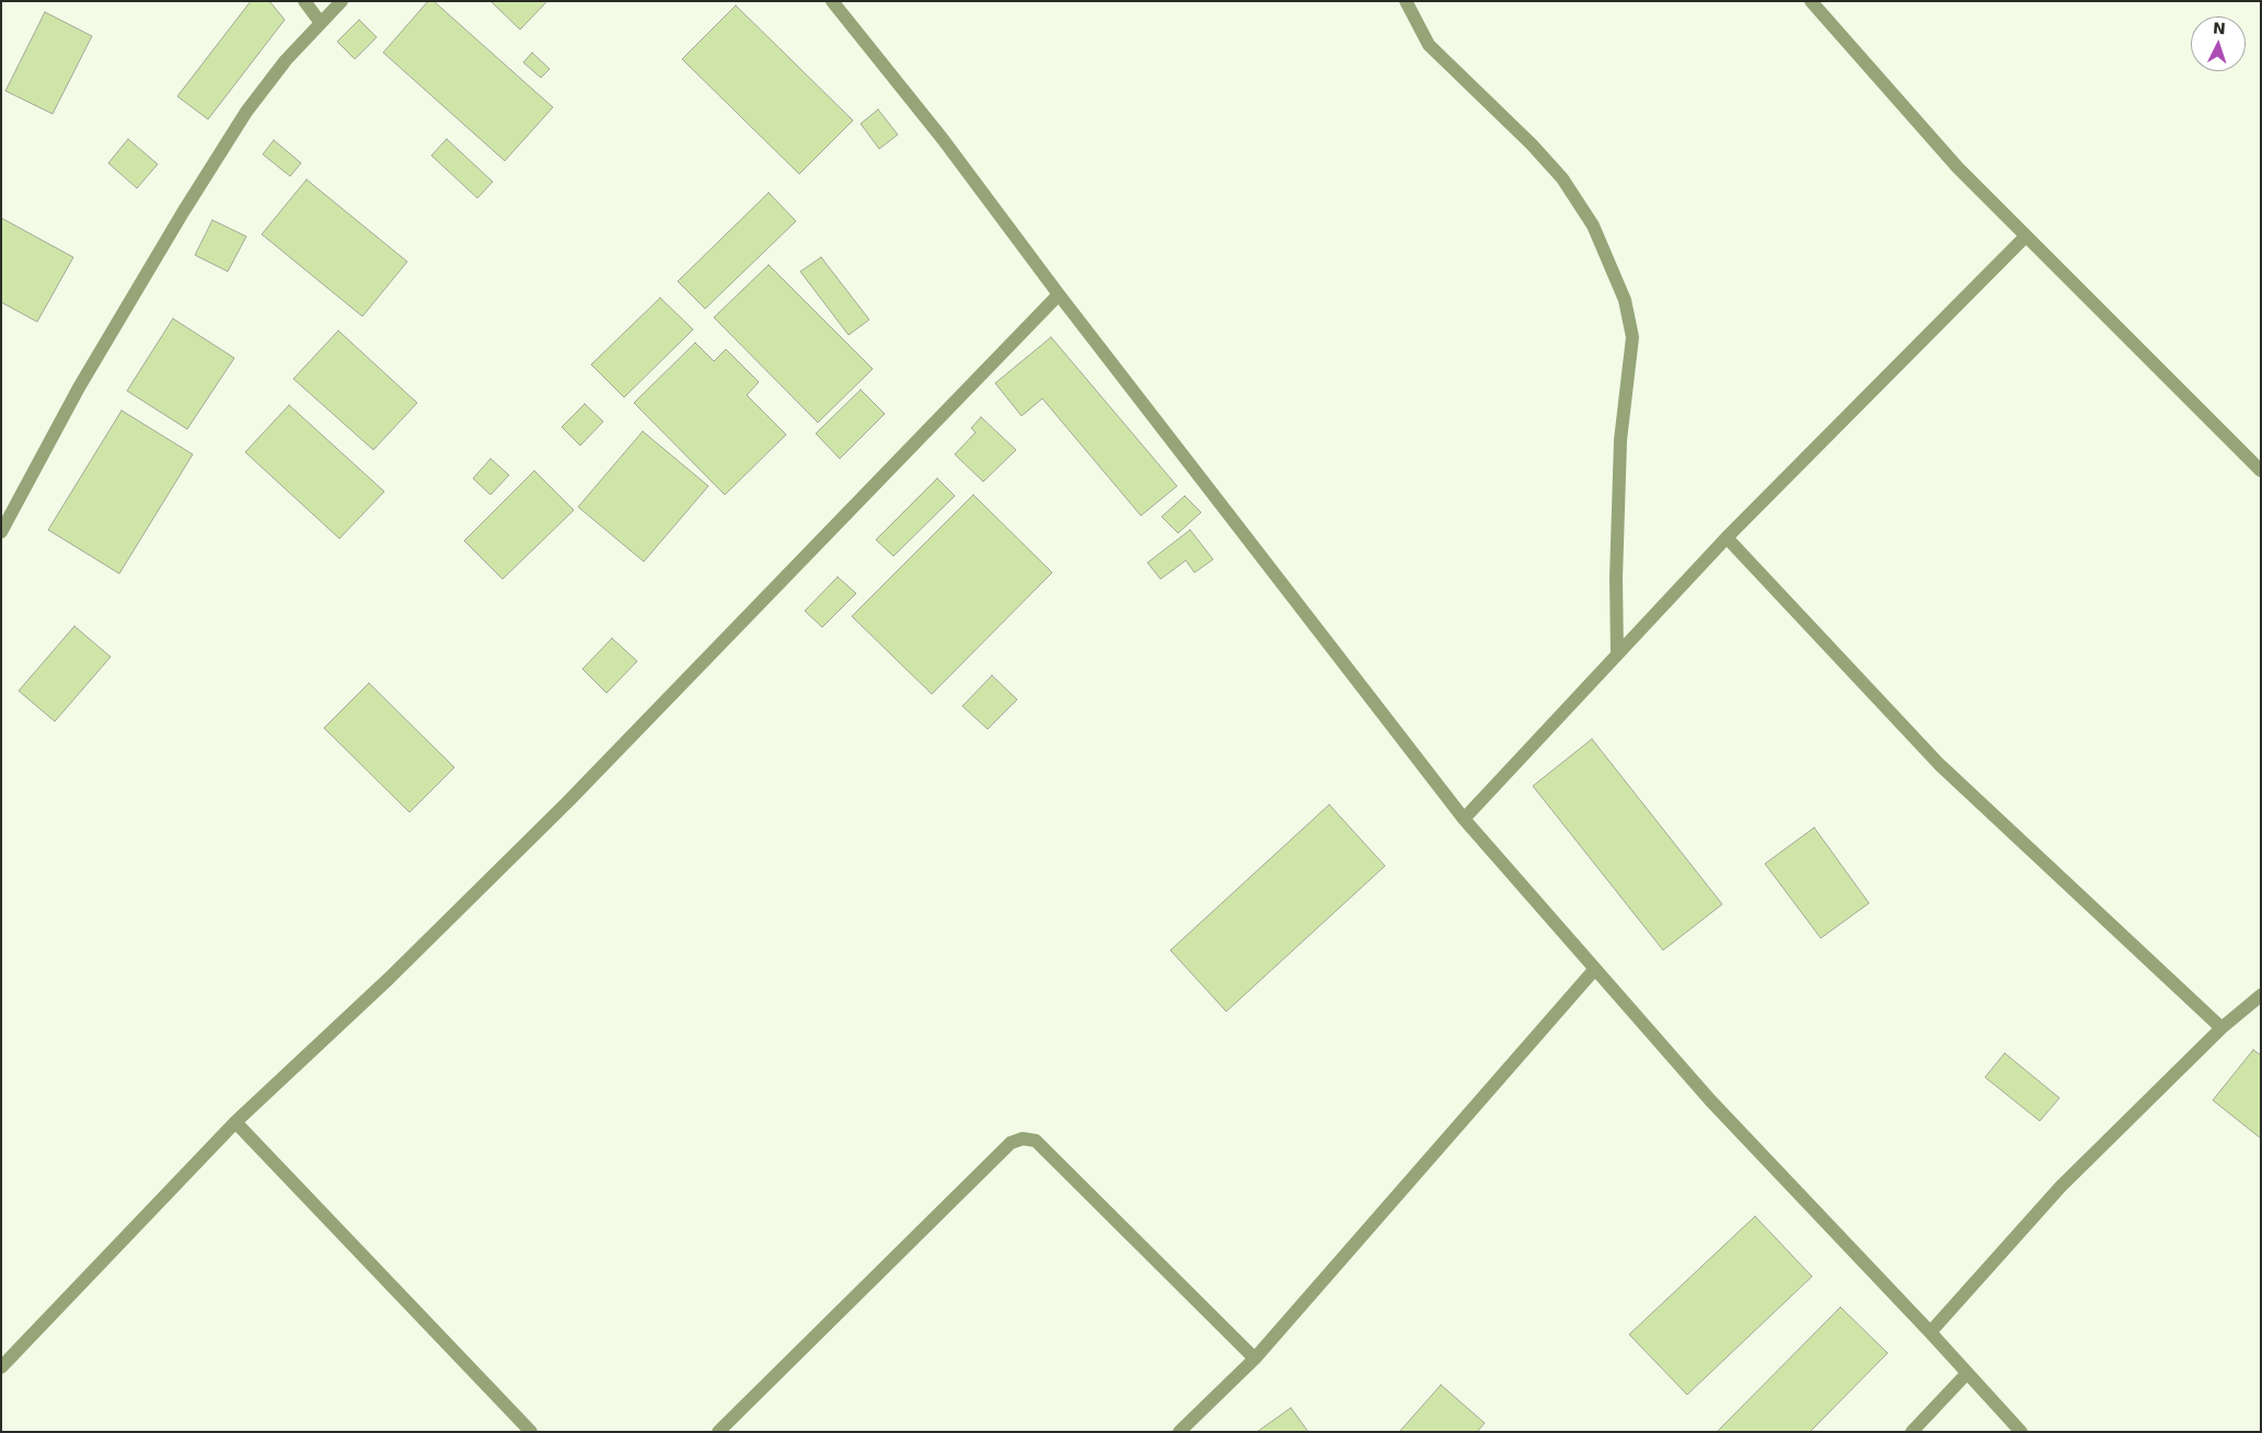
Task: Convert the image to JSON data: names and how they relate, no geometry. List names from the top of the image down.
{
  "north": "top"
}
